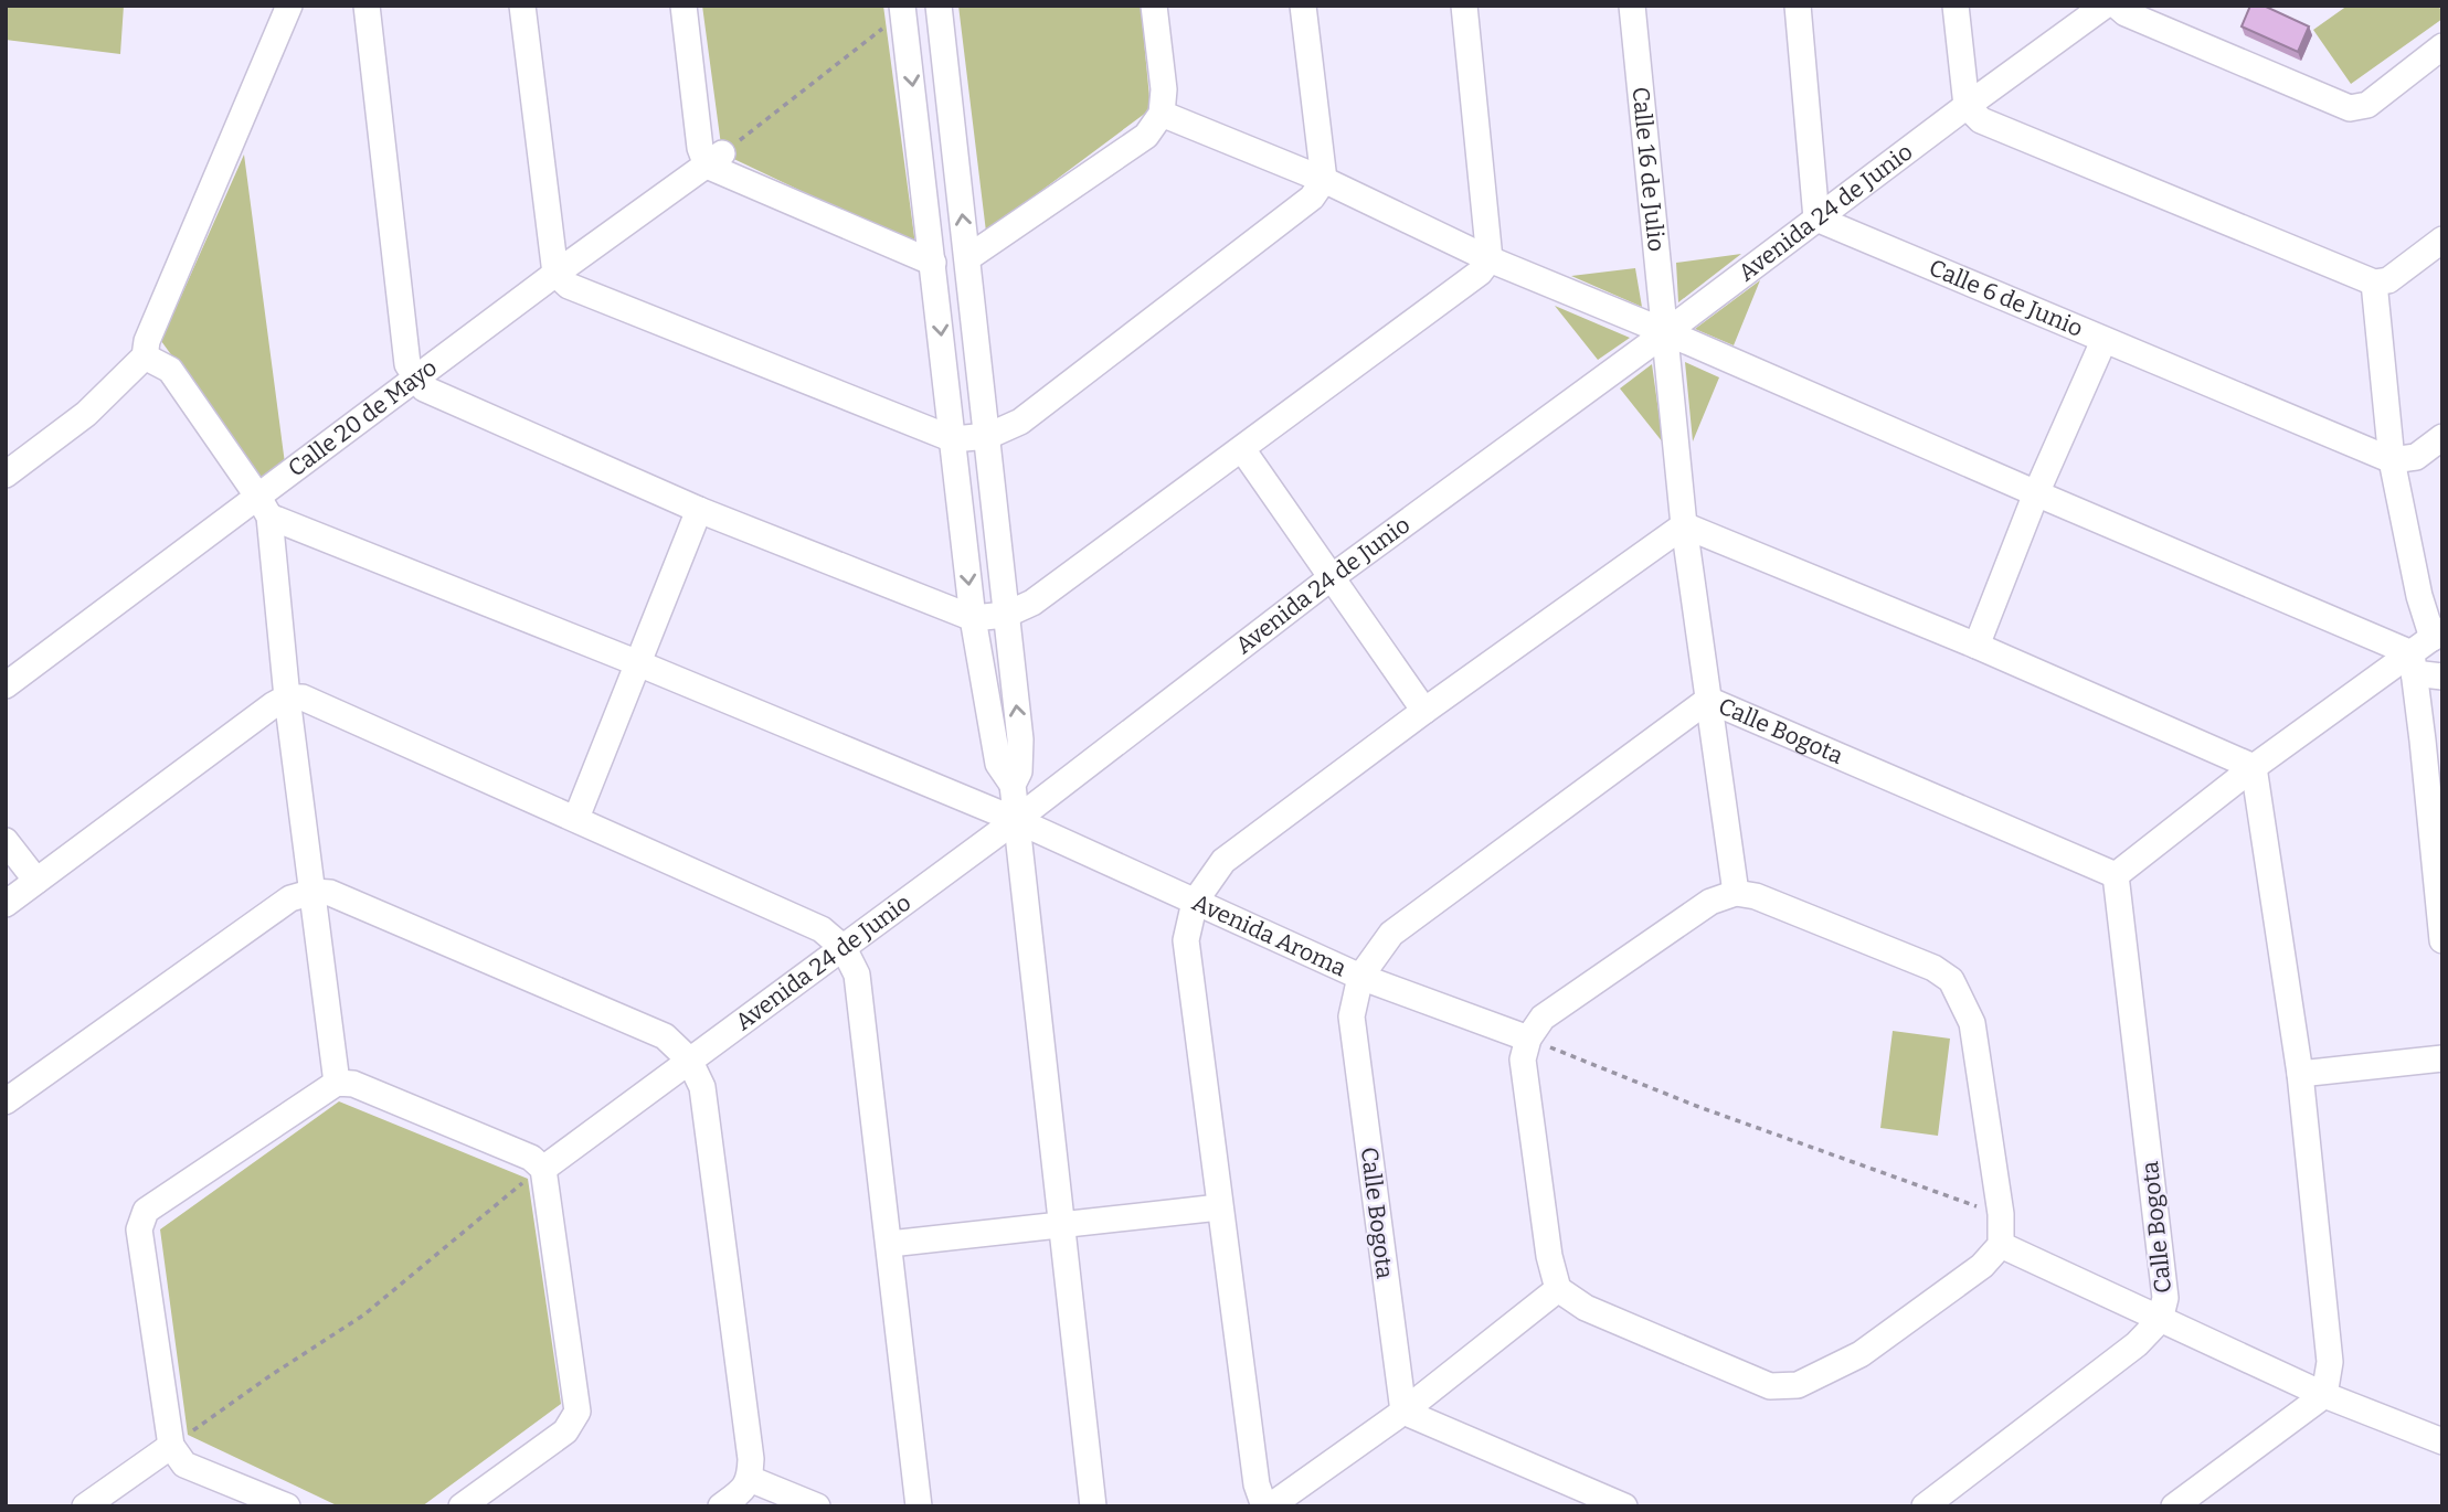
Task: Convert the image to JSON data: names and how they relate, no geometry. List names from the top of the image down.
{
  "streets": {
    "street": [
      "Calle 16 de Julio",
      "Avenida 24 de Junio",
      "Calle 6 de Junio",
      "Calle 20 de Mayo",
      "Calle Bogota",
      "Avenida Aroma"
    ]
  },
  "crossings": [
    ["Calle 16 de Julio", "Avenida 24 de Junio"],
    ["Calle 16 de Julio", "Calle Bogota"],
    ["Avenida 24 de Junio", "Calle 6 de Junio"],
    ["Avenida 24 de Junio", "Avenida Aroma"],
    ["Calle 20 de Mayo", "Avenida Aroma"],
    ["Calle Bogota", "Avenida Aroma"]
  ]
}
